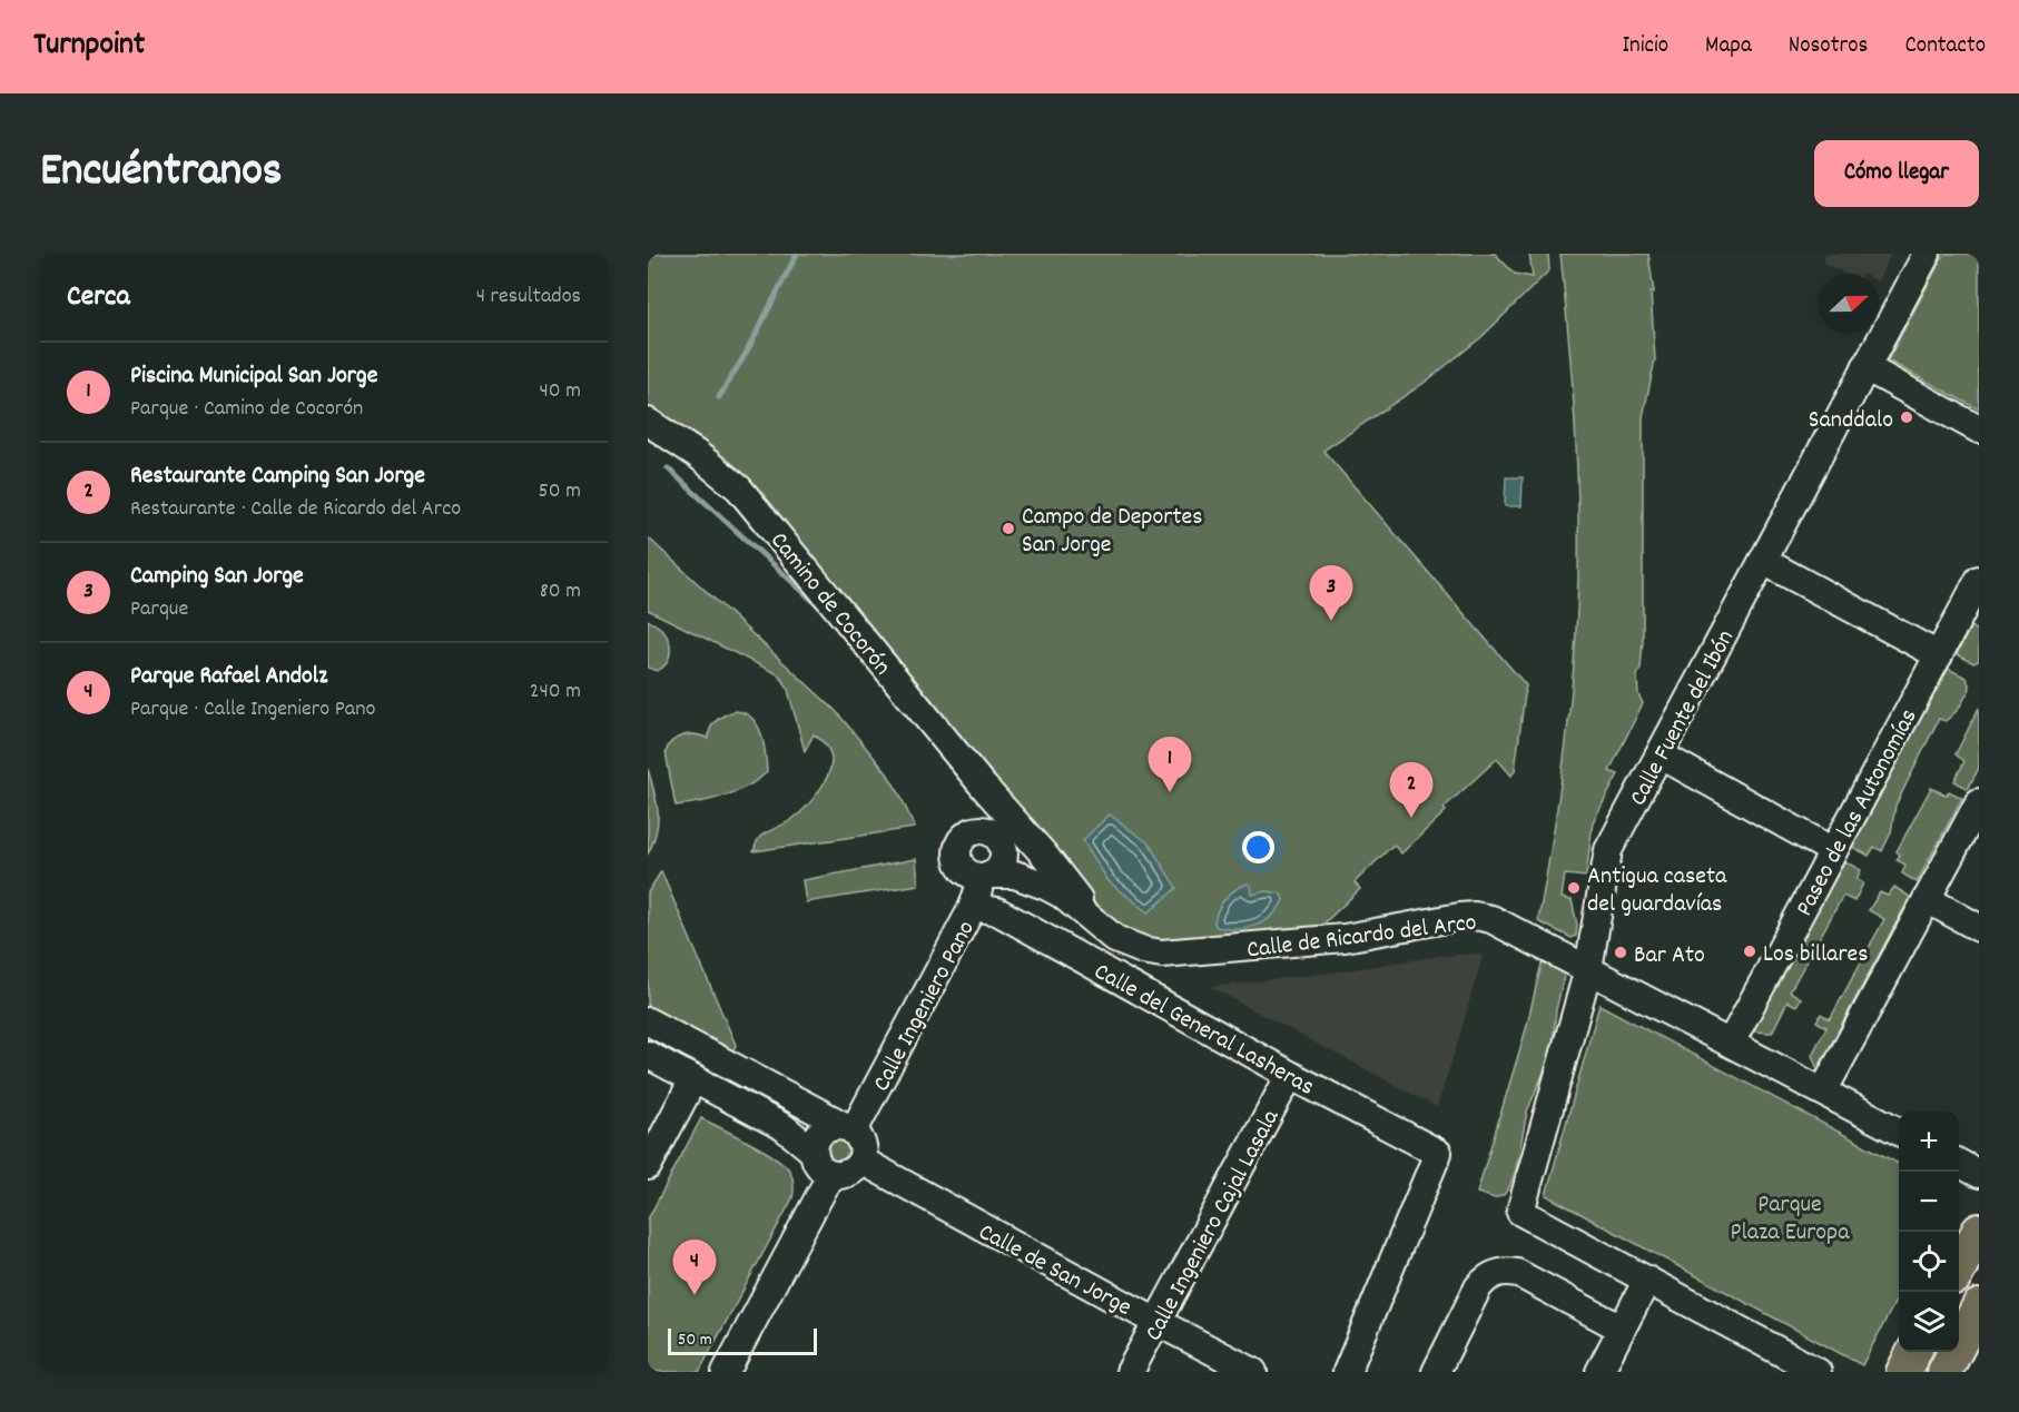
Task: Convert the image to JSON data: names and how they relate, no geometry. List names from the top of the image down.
{
  "streets": {
    "street": [
      "Camino de Cocorón",
      "Calle Fuente del Ibón",
      "Paseo de las Autonomías",
      "Calle de Ricardo del Arco",
      "Calle Ingeniero Pano",
      "Calle del General Lasheras",
      "Calle Ingeniero Cajal Lasala",
      "Calle de San Jorge"
    ]
  },
  "crossings": [
    ["Camino de Cocorón", "Calle de Ricardo del Arco"],
    ["Camino de Cocorón", "Calle Ingeniero Pano"],
    ["Calle Fuente del Ibón", "Calle de Ricardo del Arco"],
    ["Paseo de las Autonomías", "Calle de Ricardo del Arco"],
    ["Calle de Ricardo del Arco", "Calle Ingeniero Pano"],
    ["Calle Ingeniero Pano", "Calle del General Lasheras"],
    ["Calle Ingeniero Pano", "Calle de San Jorge"],
    ["Calle del General Lasheras", "Calle Ingeniero Cajal Lasala"],
    ["Calle Ingeniero Cajal Lasala", "Calle de San Jorge"]
  ],
  "parks": ["Parque Plaza Europa"],
  "places": [
    "Sanddalo",
    "Campo de Deportes San Jorge",
    "Antigua caseta del guardavías",
    "Los billares",
    "Bar Ato"
  ],
  "scale_bar": "50 m",
  "north": "right",
  "page": {
    "header": "Turnpoint",
    "nav": [
      "Inicio",
      "Mapa",
      "Nosotros",
      "Contacto"
    ],
    "title": "Encuéntranos",
    "buttons": "Cómo llegar",
    "heading": ["Cerca", "4 resultados"],
    "list": [
      {
        "mark": "1",
        "name": "Piscina Municipal San Jorge",
        "note": "Parque · Camino de Cocorón",
        "value": "40 m"
      },
      {
        "mark": "2",
        "name": "Restaurante Camping San Jorge",
        "note": "Restaurante · Calle de Ricardo del Arco",
        "value": "50 m"
      },
      {
        "mark": "3",
        "name": "Camping San Jorge",
        "note": "Parque",
        "value": "80 m"
      },
      {
        "mark": "4",
        "name": "Parque Rafael Andolz",
        "note": "Parque · Calle Ingeniero Pano",
        "value": "240 m"
      }
    ],
    "pins": [
      "3",
      "1",
      "2",
      "4"
    ],
    "map_buttons": ["+", "−"],
    "scale": "50 m"
  }
}
